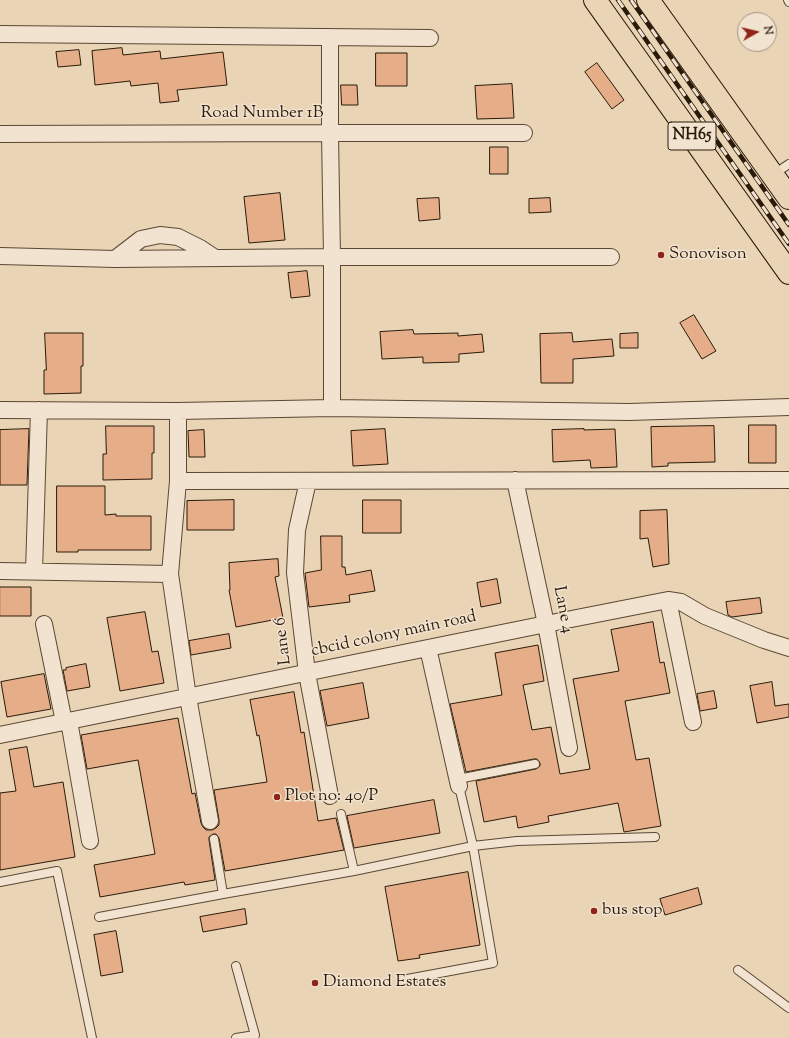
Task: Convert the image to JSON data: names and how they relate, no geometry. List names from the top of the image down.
{
  "streets": {
    "highway": ["NH65"],
    "street": [
      "Road Number 1B",
      "Lane 4",
      "cbcid colony main road",
      "Lane 6"
    ]
  },
  "crossings": [
    ["Lane 4", "cbcid colony main road"],
    ["cbcid colony main road", "Lane 6"]
  ],
  "places": [
    "Sonovison",
    "Plot no: 40/P",
    "bus stop",
    "Diamond Estates"
  ],
  "north": "right"
}
